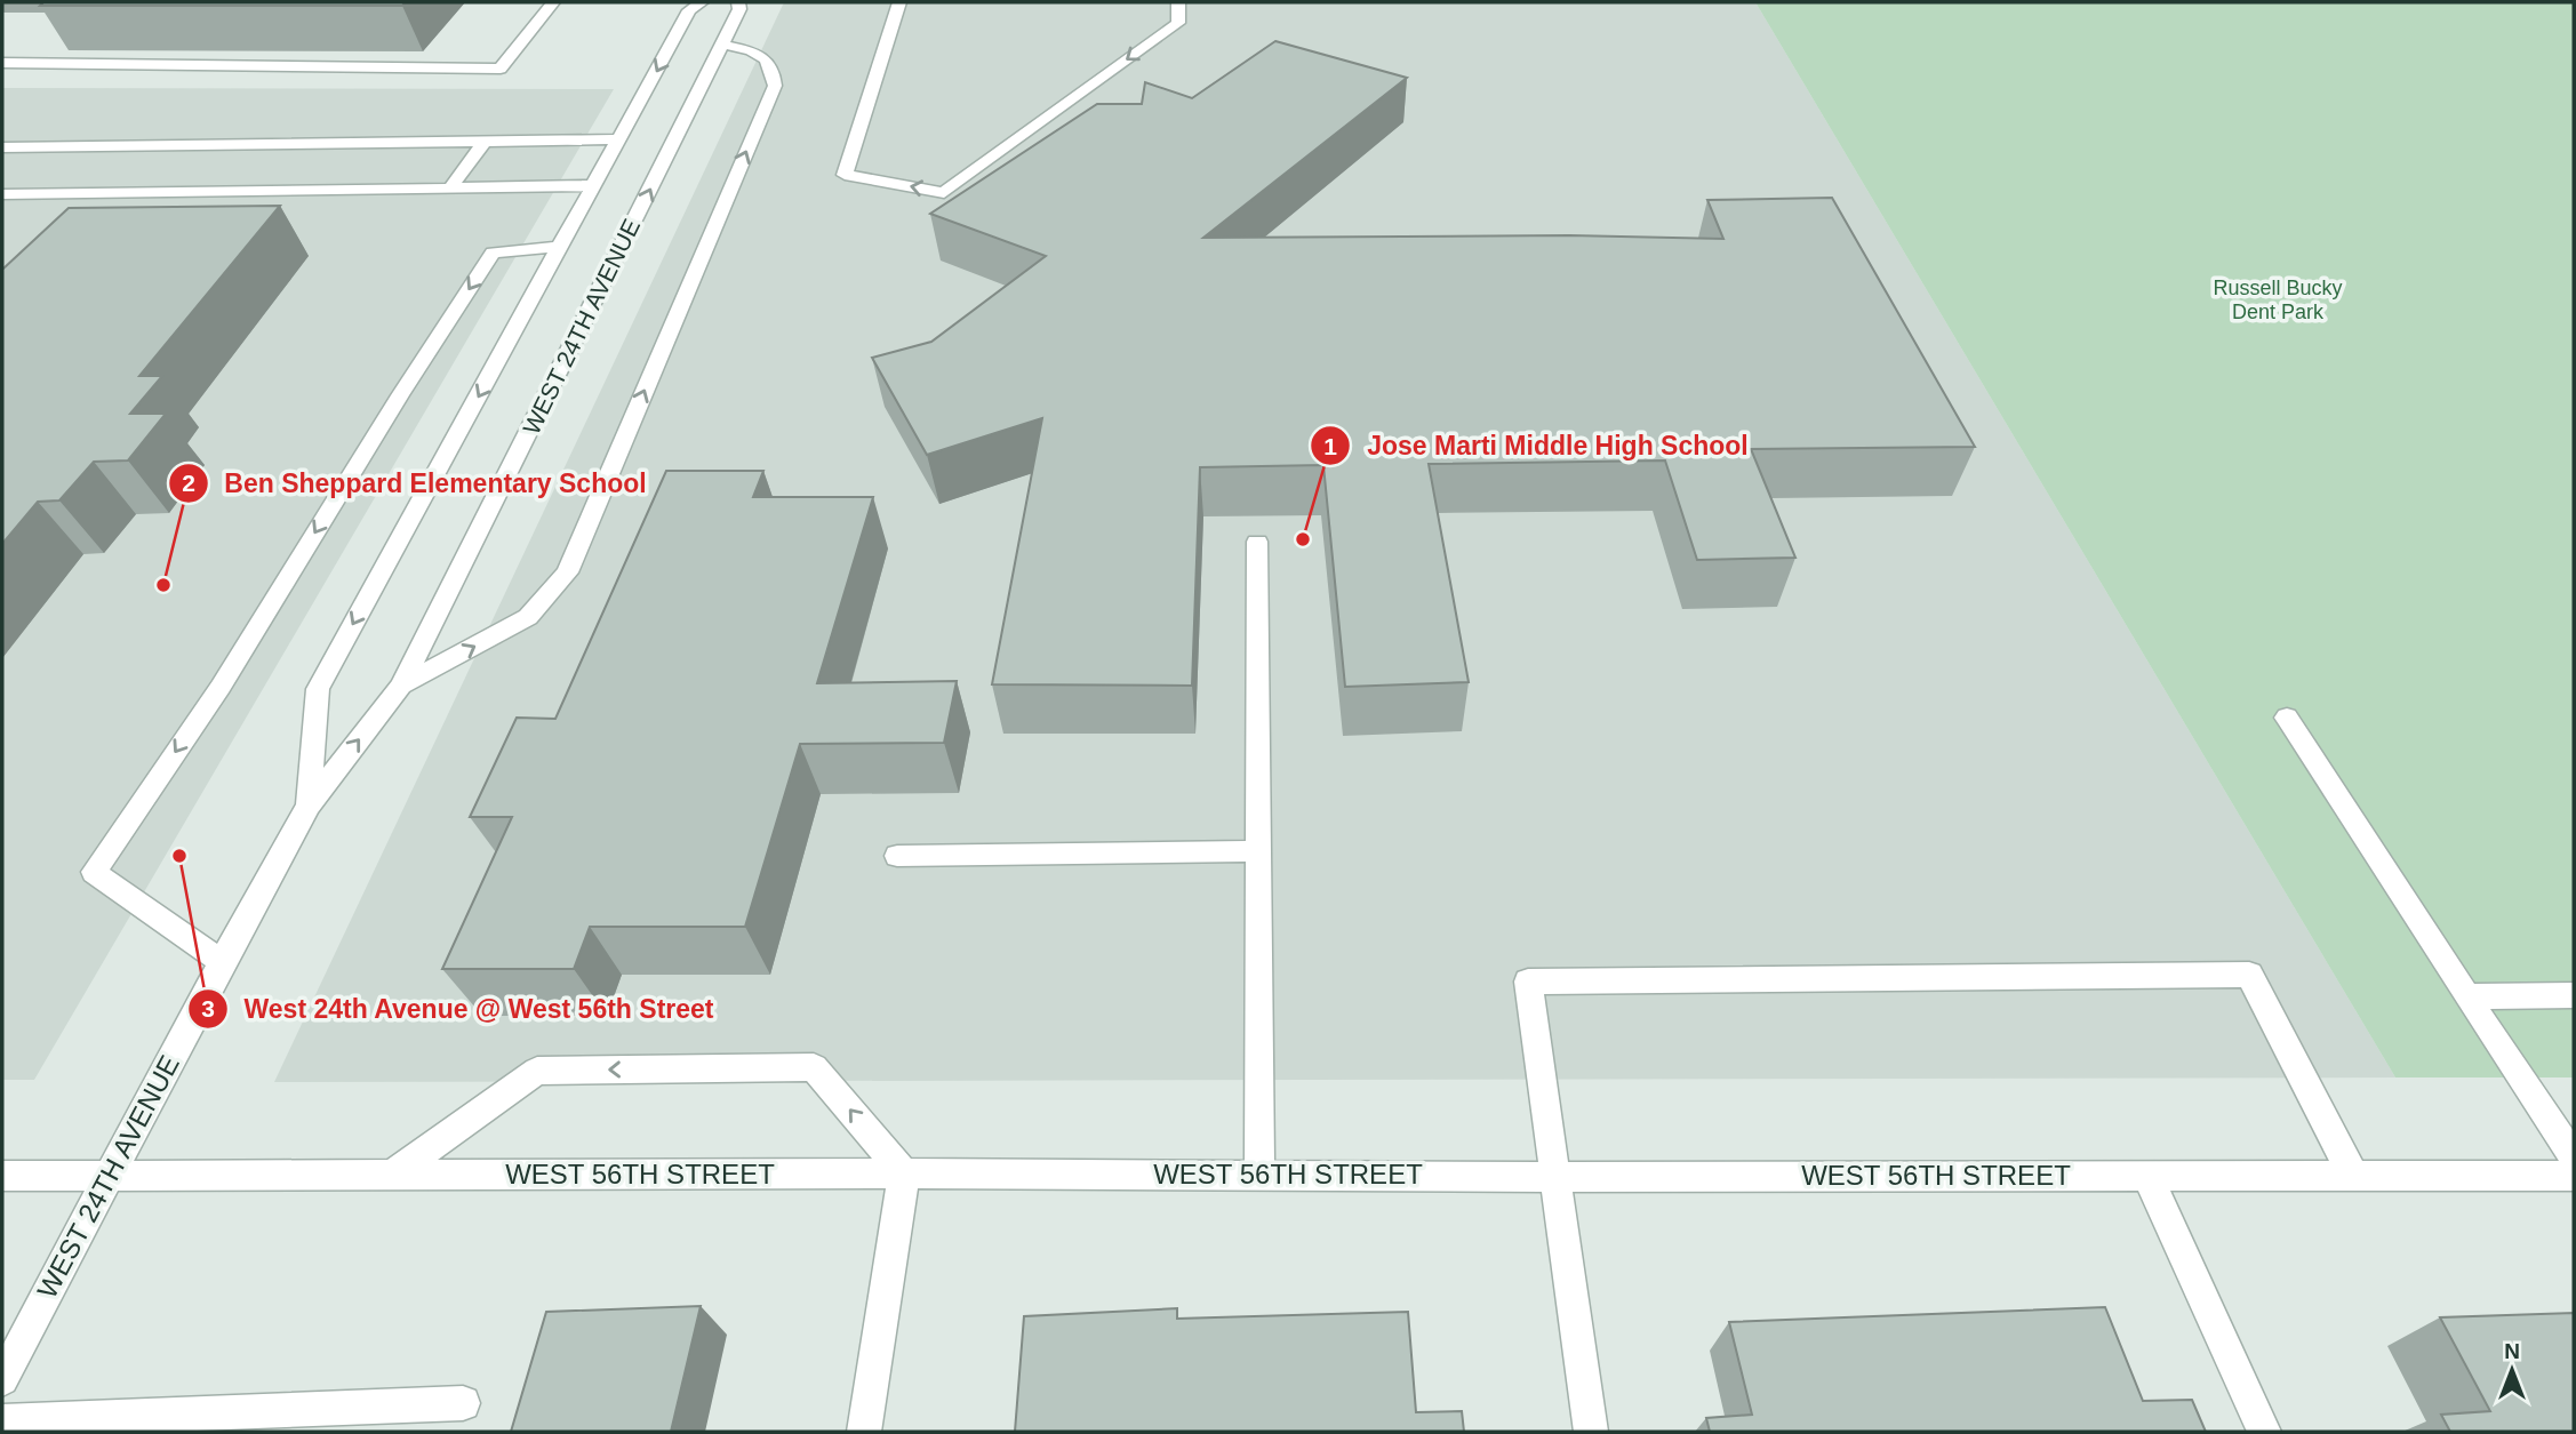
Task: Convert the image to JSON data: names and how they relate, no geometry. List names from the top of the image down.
{
  "streets": {
    "street": ["WEST 24TH AVENUE", "WEST 56TH STREET"]
  },
  "crossings": [
    ["WEST 24TH AVENUE", "WEST 56TH STREET"]
  ],
  "parks": ["Russell Bucky Dent Park"],
  "places": ["Jose Marti Middle High School", "Ben Sheppard Elementary School", "West 24th Avenue @ West 56th Street"],
  "north": "top"
}
